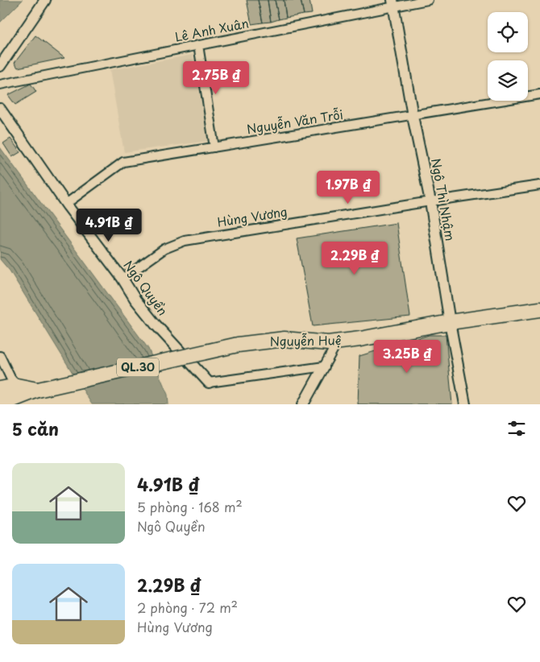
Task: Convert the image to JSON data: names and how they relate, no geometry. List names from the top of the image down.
{
  "streets": {
    "highway": ["Nguyễn Huệ", "QL.30"],
    "street": [
      "Lê Anh Xuân",
      "Nguyễn Văn Trỗi",
      "Ngô Thì Nhậm",
      "Hùng Vương",
      "Ngô Quyền"
    ]
  },
  "crossings": [
    ["Lê Anh Xuân", "Ngô Thì Nhậm"],
    ["Nguyễn Văn Trỗi", "Ngô Thì Nhậm"],
    ["Nguyễn Văn Trỗi", "Ngô Quyền"],
    ["Ngô Thì Nhậm", "Hùng Vương"],
    ["Ngô Thì Nhậm", "Nguyễn Huệ"],
    ["Hùng Vương", "Ngô Quyền"],
    ["Nguyễn Huệ", "QL.30"]
  ],
  "page": {
    "price": [
      "2.75B ₫",
      "1.97B ₫",
      "4.91B ₫",
      "2.29B ₫",
      "3.25B ₫"
    ],
    "heading": "5 căn",
    "list": [
      {
        "name": "4.91B ₫",
        "note": "5 phòng · 168 m² · Ngô Quyền"
      },
      {
        "name": "2.29B ₫",
        "note": "2 phòng · 72 m² · Hùng Vương"
      }
    ]
  }
}
